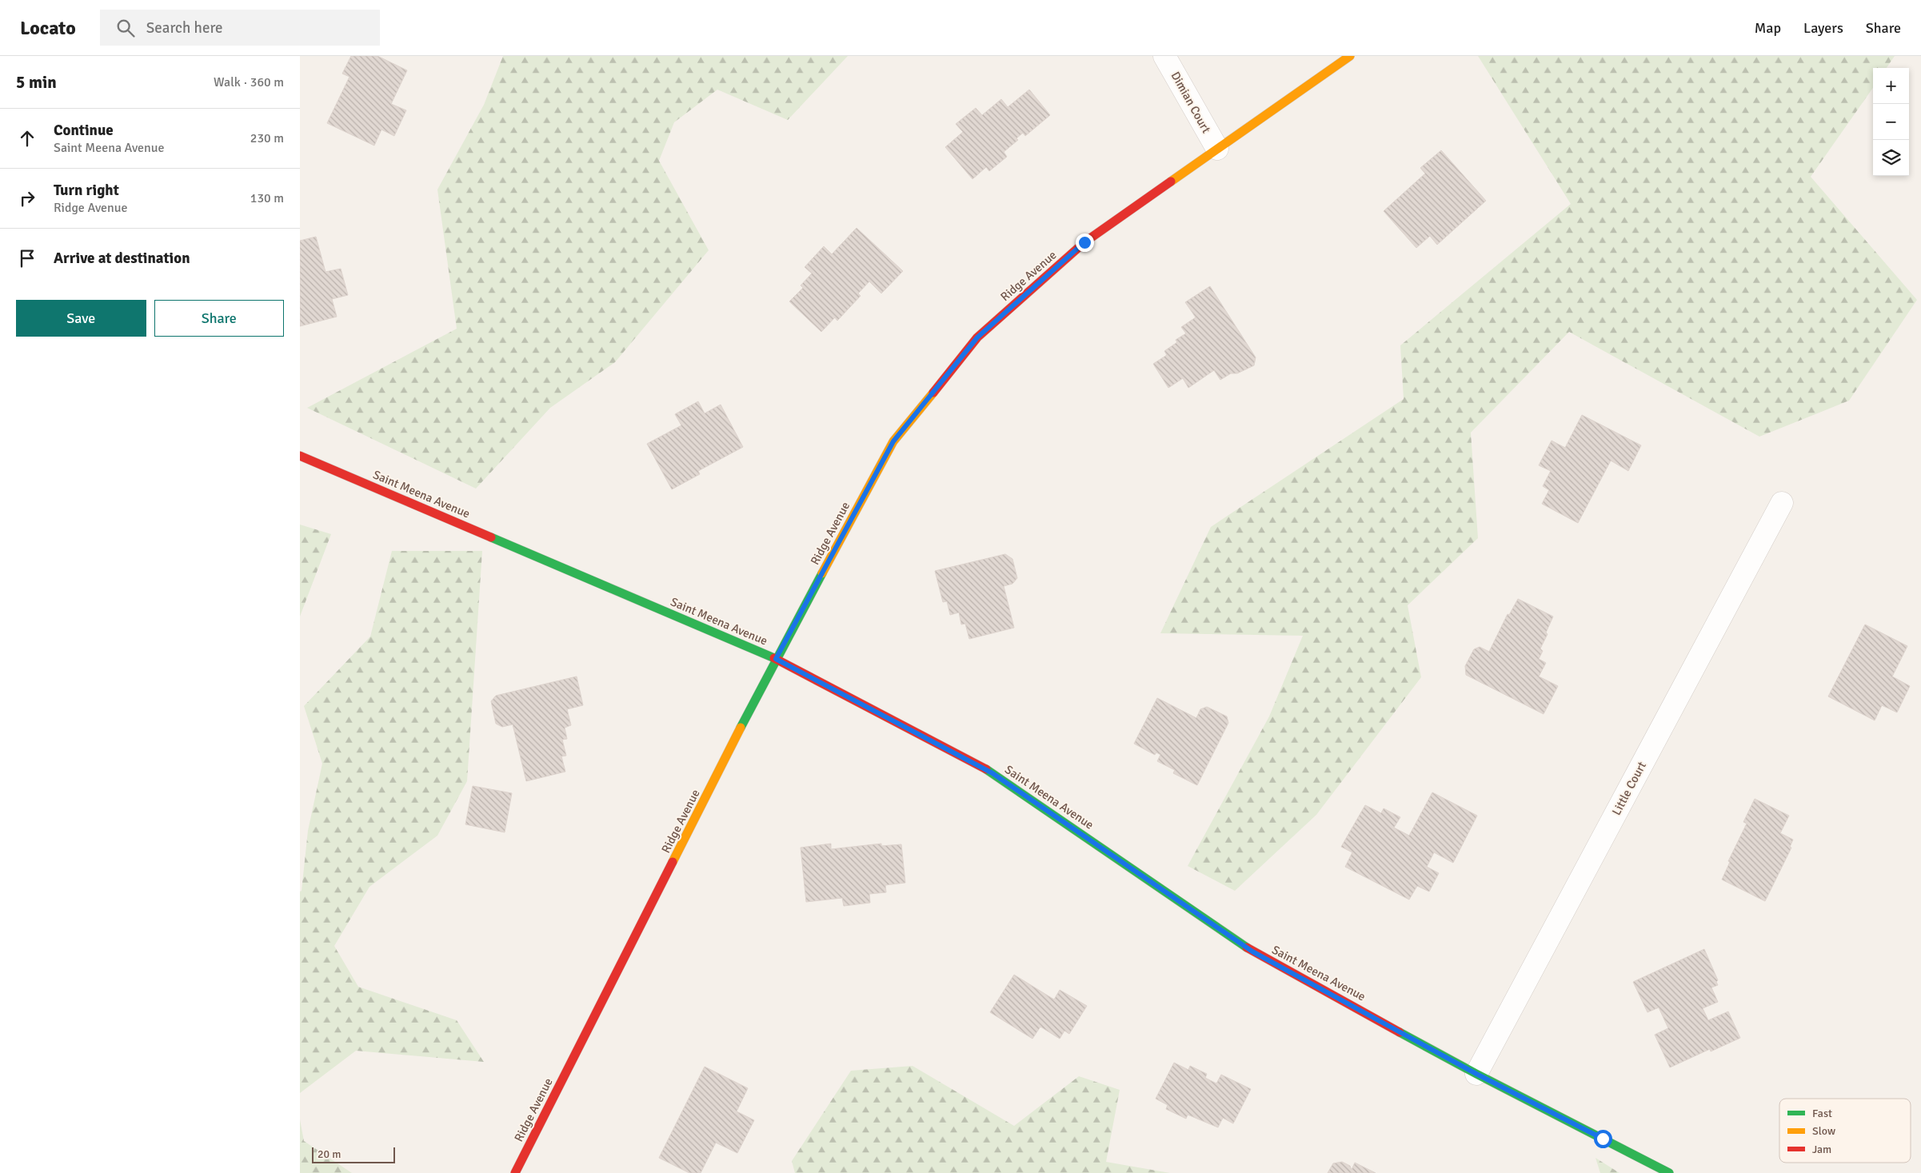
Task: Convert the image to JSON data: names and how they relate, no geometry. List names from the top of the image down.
{
  "streets": {
    "street": [
      "Dimian Court",
      "Ridge Avenue",
      "Saint Meena Avenue",
      "Little Court"
    ]
  },
  "crossings": [
    ["Dimian Court", "Ridge Avenue"],
    ["Ridge Avenue", "Saint Meena Avenue"],
    ["Saint Meena Avenue", "Little Court"]
  ],
  "legend": ["Fast", "Slow", "Jam"],
  "scale_bar": "20 m",
  "page": {
    "header": "Locato",
    "search": "Search here",
    "nav": ["Map", "Layers", "Share"],
    "heading": ["5 min", "Walk · 360 m"],
    "map_buttons": ["+", "−"],
    "list": [
      ["Continue", "Saint Meena Avenue", "230 m"],
      ["Turn right", "Ridge Avenue", "130 m"],
      "Arrive at destination"
    ],
    "buttons": ["Save", "Share"],
    "scale": "20 m"
  }
}
